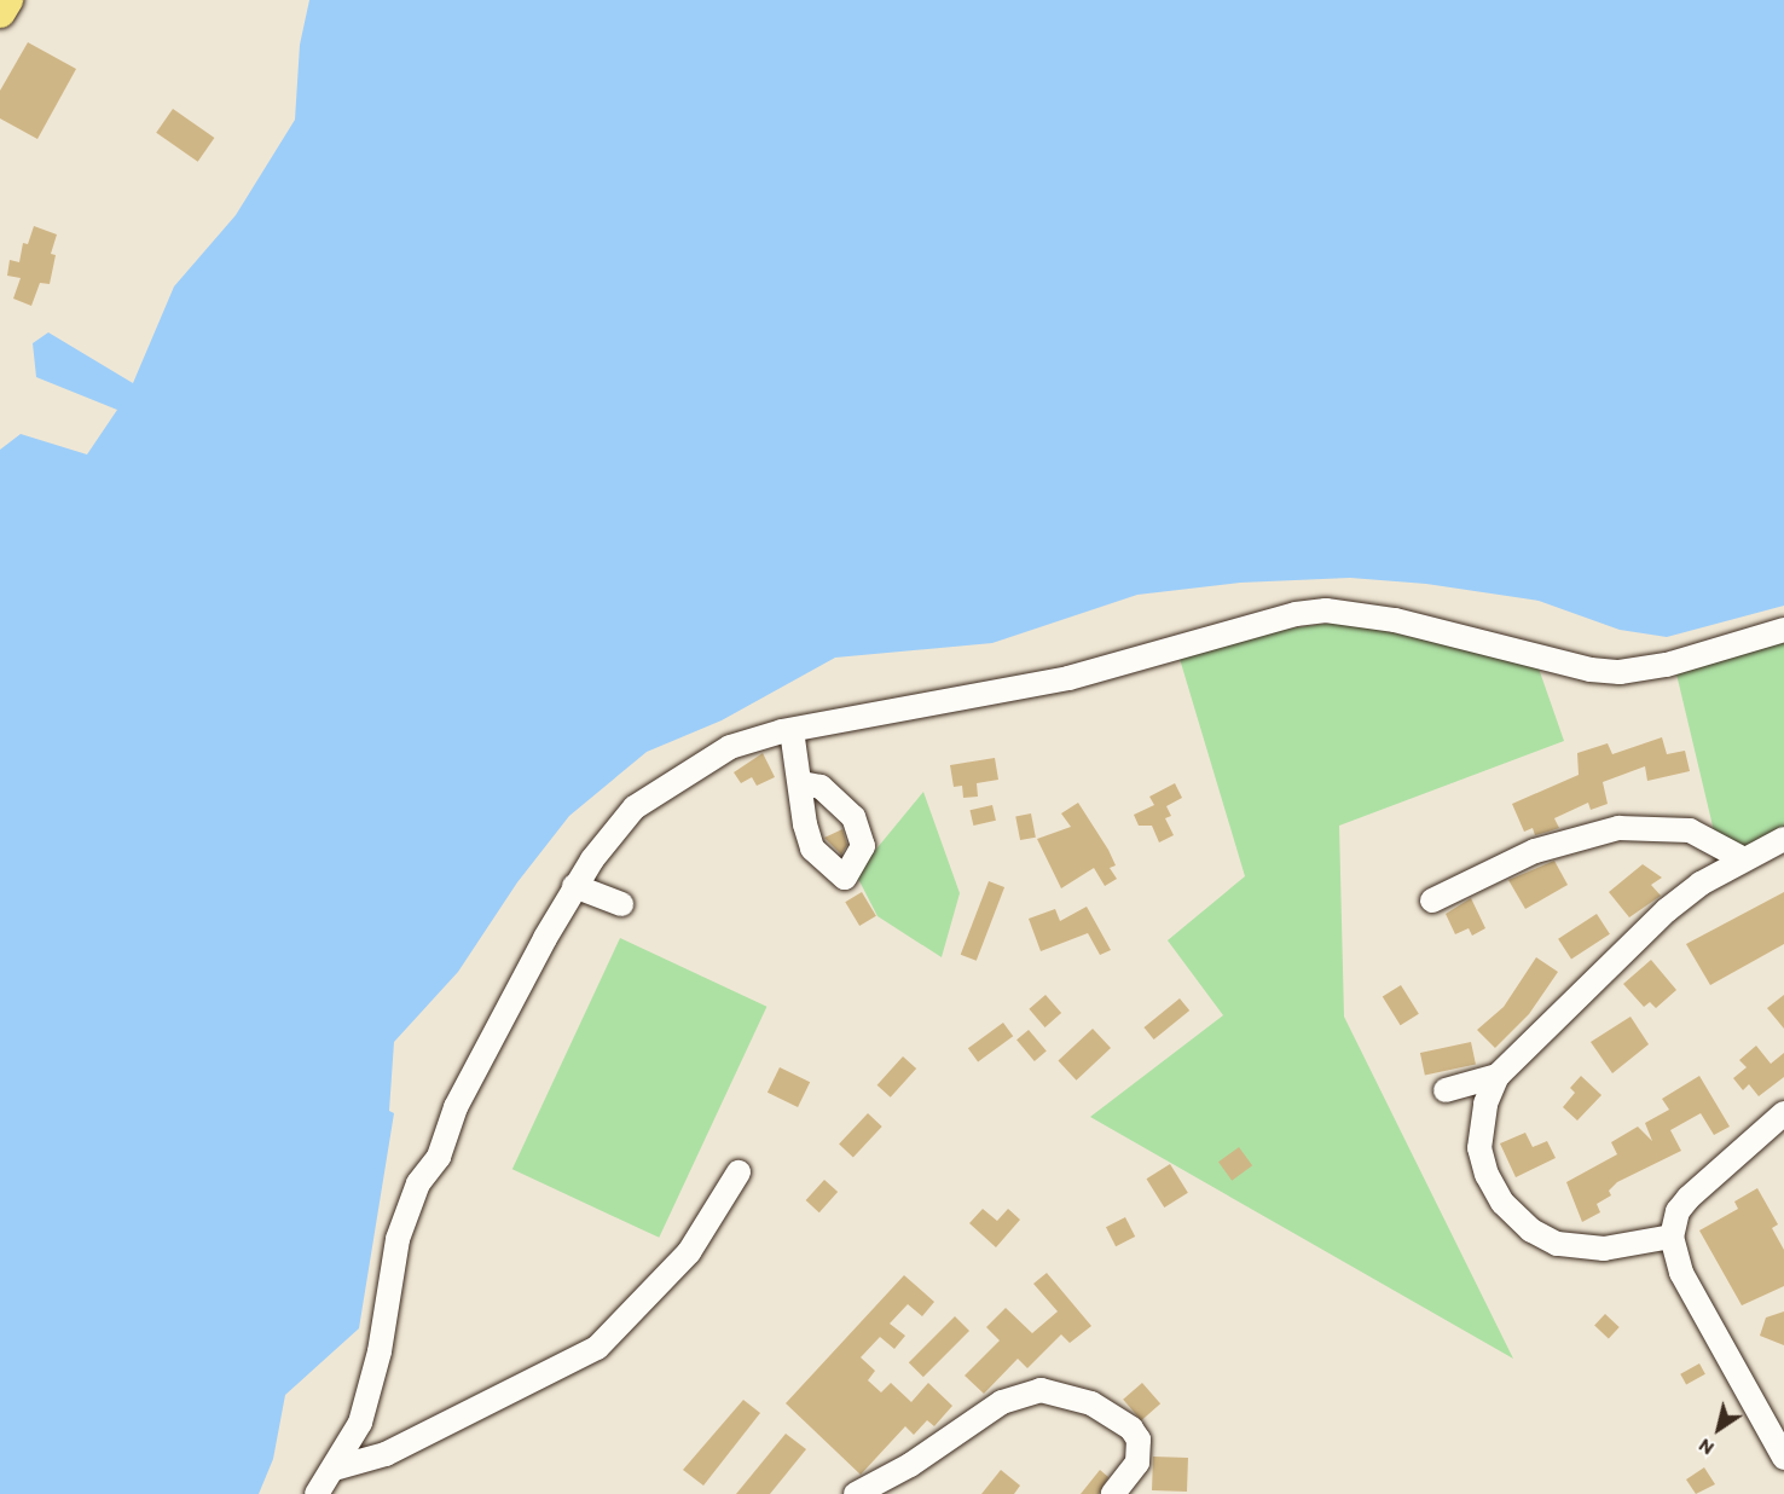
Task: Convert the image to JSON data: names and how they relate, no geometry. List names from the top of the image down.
{
  "north": "bottom left"
}
